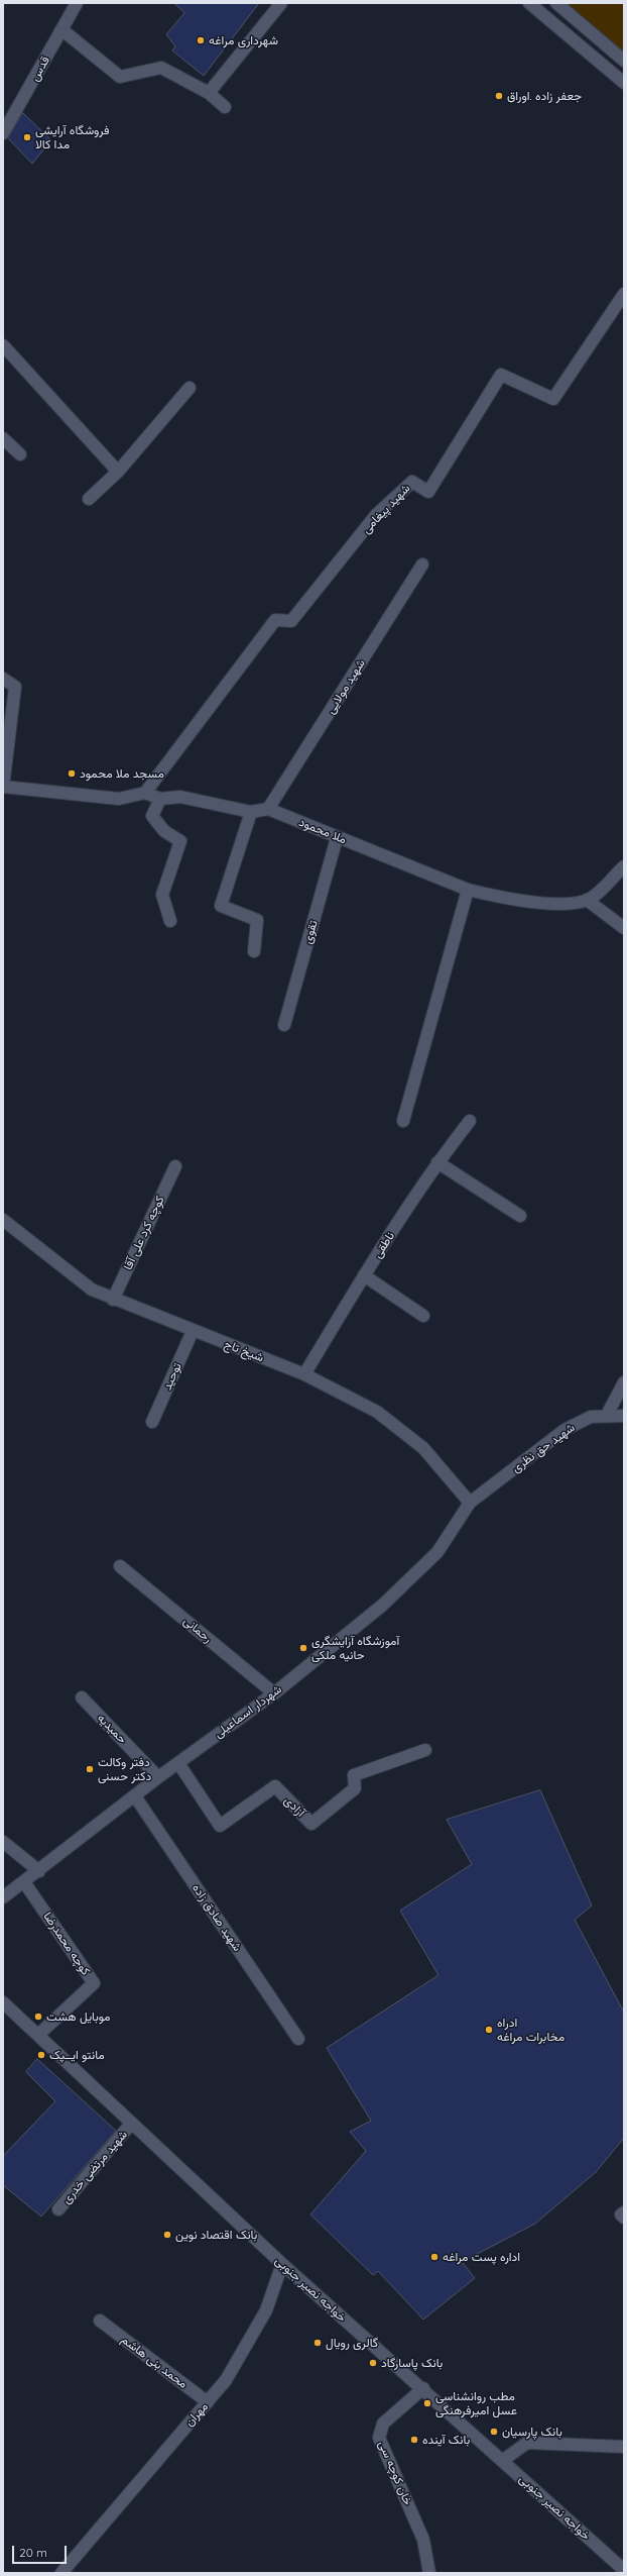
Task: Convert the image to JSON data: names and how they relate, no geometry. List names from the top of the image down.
{
  "streets": {
    "street": [
      "قدس",
      "شهید پیغامی",
      "شهید مولایی",
      "ملا محمود",
      "تقوی",
      "کوچه کرد علی آقا",
      "ناطقی",
      "شیخ تاج",
      "توحید",
      "شهید حق نظری",
      "رحمانی",
      "شهردار اسماعیلی",
      "حمیدیه",
      "آزادی",
      "شهید صادق زاده",
      "کوچه محمدرضا",
      "شهید مرتضی خدری",
      "خواجه نصیر جنوبی",
      "محمد بنی هاشم",
      "مهران",
      "خان کوچه سی"
    ]
  },
  "crossings": [
    ["شهید مولایی", "ملا محمود"],
    ["ملا محمود", "تقوی"],
    ["کوچه کرد علی آقا", "شیخ تاج"],
    ["ناطقی", "شیخ تاج"],
    ["شیخ تاج", "توحید"],
    ["شیخ تاج", "شهید حق نظری"],
    ["شیخ تاج", "شهردار اسماعیلی"],
    ["شهید حق نظری", "شهردار اسماعیلی"],
    ["رحمانی", "شهردار اسماعیلی"],
    ["شهردار اسماعیلی", "حمیدیه"],
    ["شهردار اسماعیلی", "آزادی"],
    ["شهردار اسماعیلی", "شهید صادق زاده"],
    ["شهردار اسماعیلی", "کوچه محمدرضا"],
    ["کوچه محمدرضا", "خواجه نصیر جنوبی"],
    ["شهید مرتضی خدری", "خواجه نصیر جنوبی"],
    ["خواجه نصیر جنوبی", "مهران"],
    ["خواجه نصیر جنوبی", "خان کوچه سی"],
    ["محمد بنی هاشم", "مهران"]
  ],
  "places": [
    "شهرداری مراغه",
    "جعفر زاده .اوراق",
    "فروشگاه آرایشی مدا کالا",
    "مسجد ملا محمود",
    "آموزشگاه آرایشگری حانیه ملکی",
    "دفتر وکالت دکتر حسنی",
    "موبایل هشت",
    "ادراه مخابرات مراغه",
    "مانتو ایــپک",
    "بانک اقتصاد نوین",
    "اداره پست مراغه",
    "گالری رویال",
    "بانک پاسارگاد",
    "مطب روانشناسی عسل امیرفرهنگی",
    "بانک پارسیان",
    "بانک آینده"
  ],
  "scale_bar": "20 m"
}
